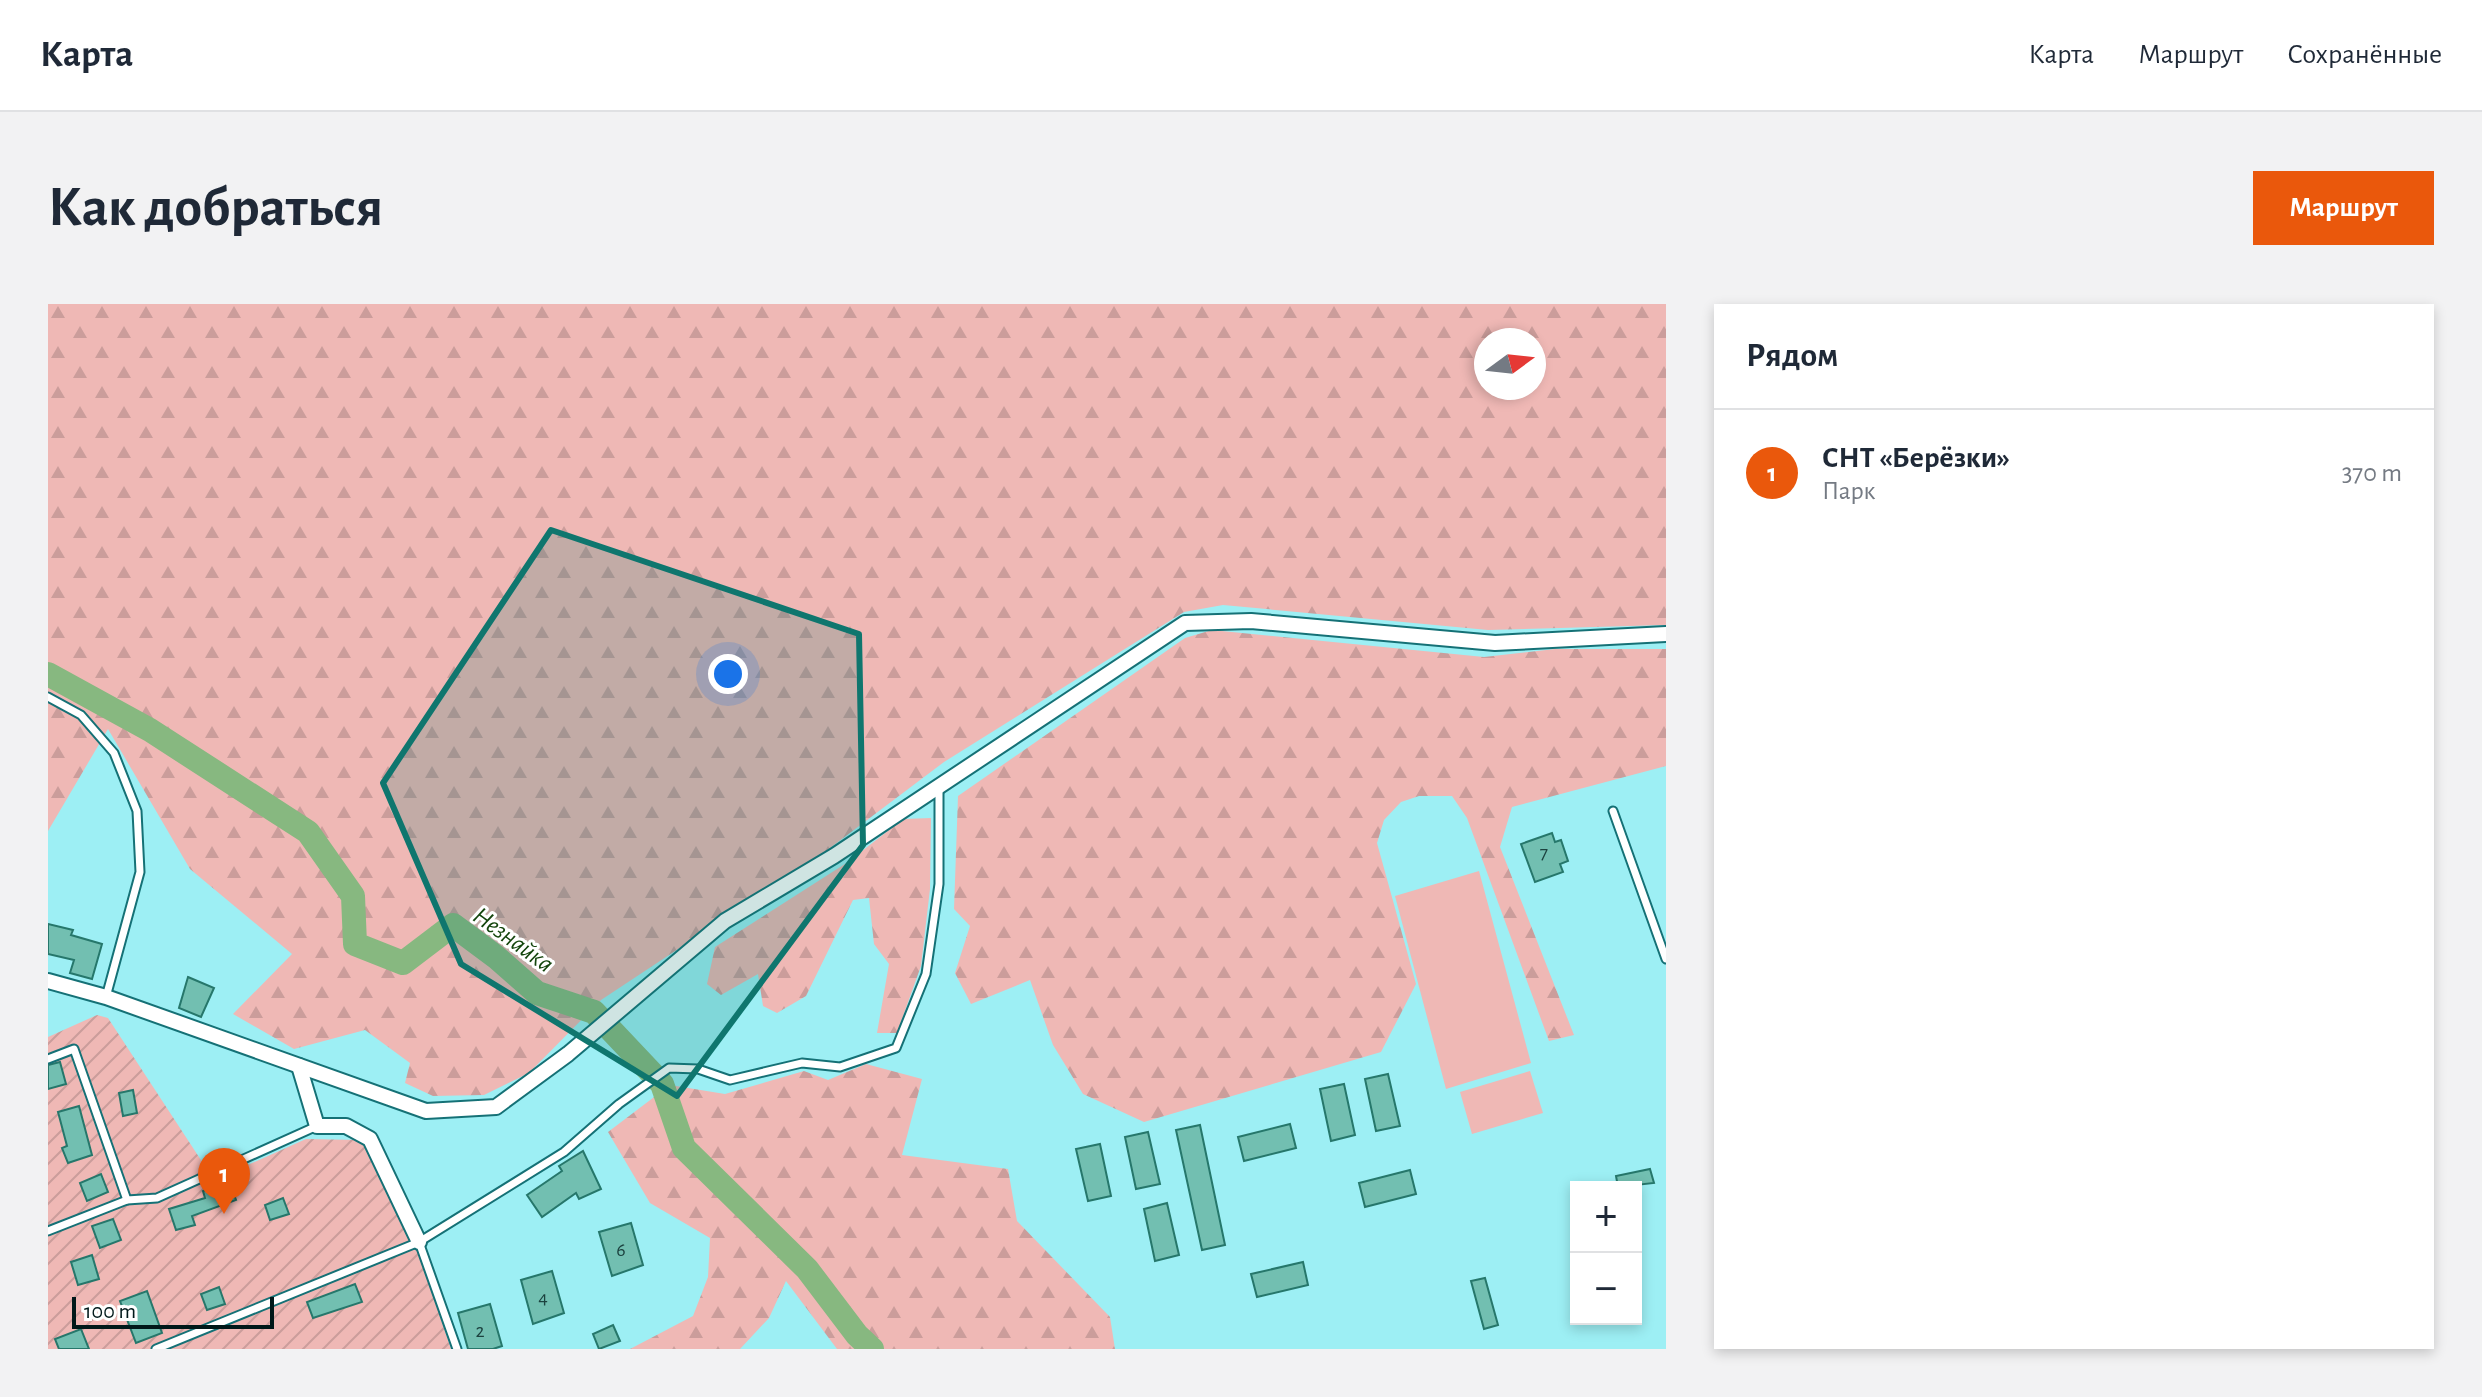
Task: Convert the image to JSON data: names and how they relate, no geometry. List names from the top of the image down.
{
  "water": ["Незнайка"],
  "house_numbers": [
    "7",
    "6",
    "4",
    "2"
  ],
  "scale_bar": "100 m",
  "north": "right",
  "page": {
    "header": "Карта",
    "nav": ["Карта", "Маршрут", "Сохранённые"],
    "buttons": "Маршрут",
    "title": "Как добраться",
    "heading": "Рядом",
    "list": [
      {
        "mark": "1",
        "name": "СНТ «Берёзки»",
        "note": "Парк",
        "value": "370 m"
      }
    ],
    "pins": "1",
    "map_buttons": ["+", "−"],
    "scale": "100 m"
  }
}
